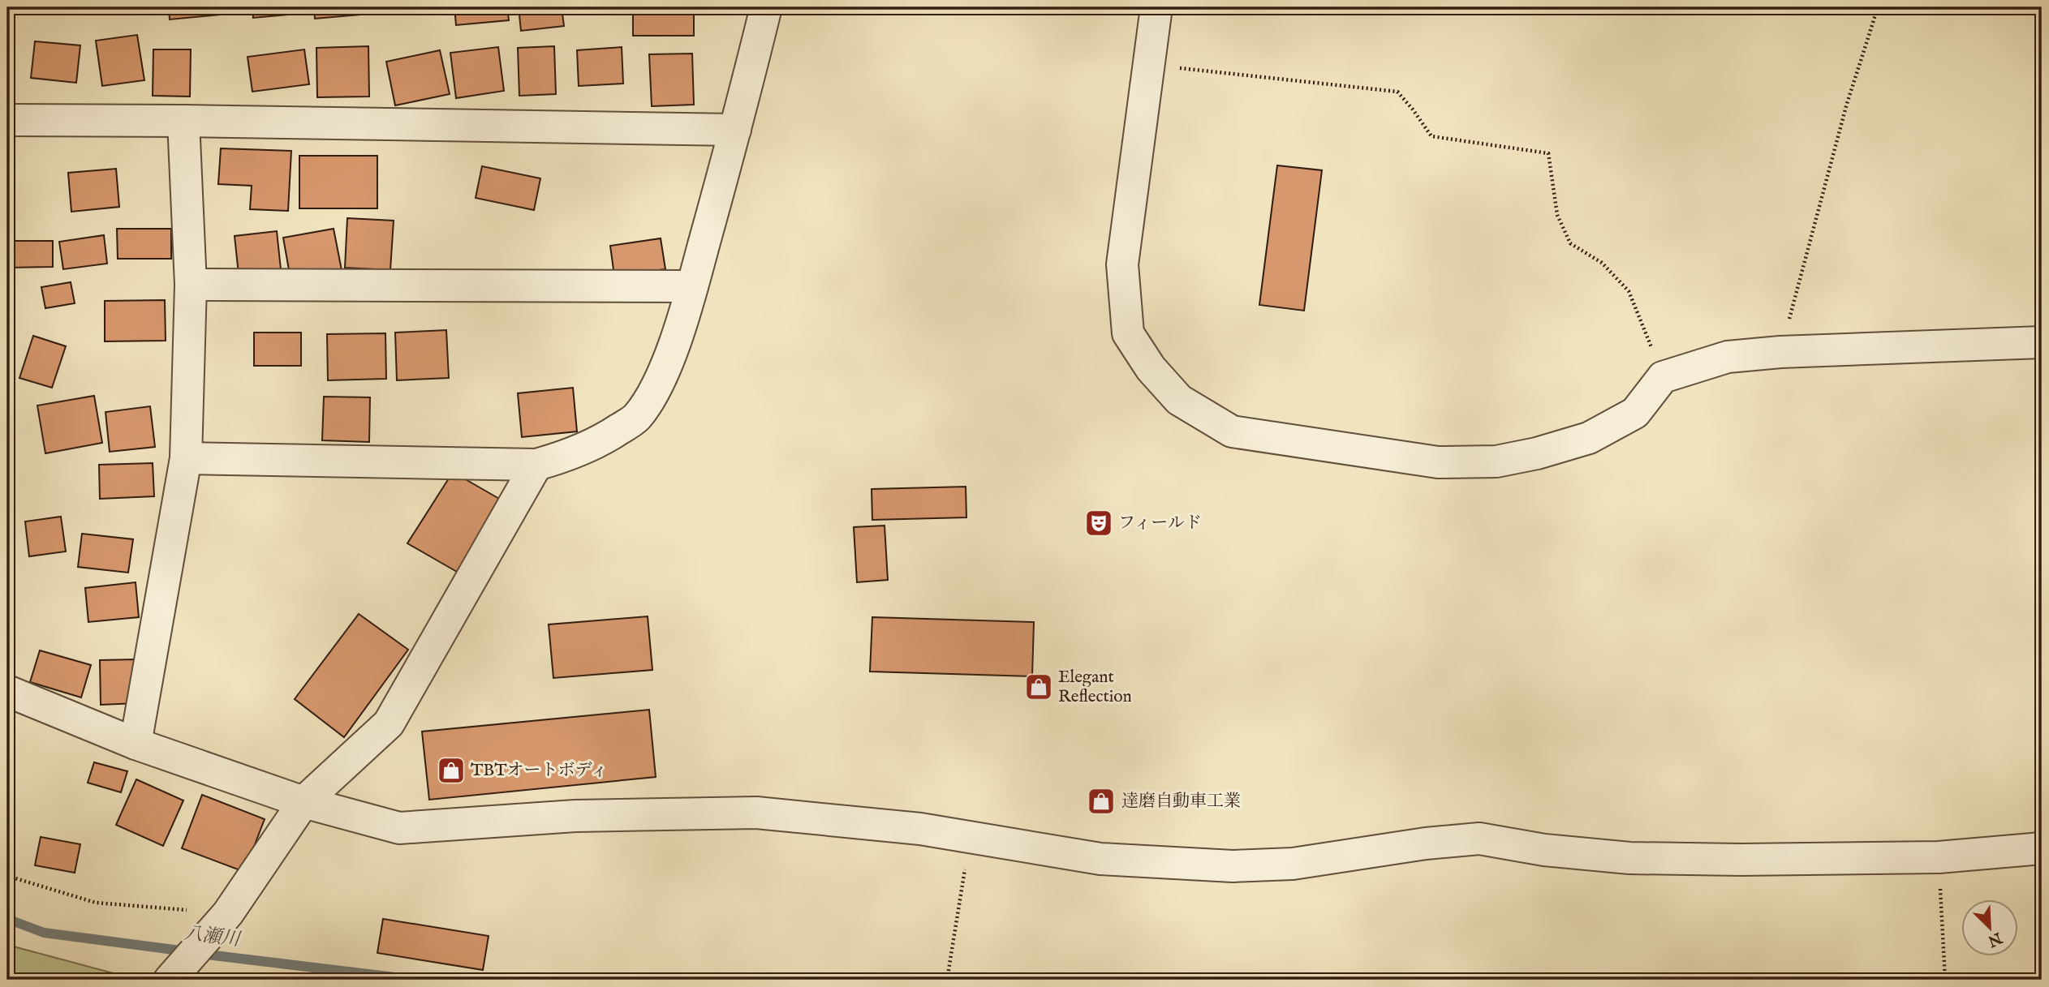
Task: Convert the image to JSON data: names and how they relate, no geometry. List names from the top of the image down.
{
  "water": ["八瀬川"],
  "places": {
    "theatre": ["フィールド"],
    "shop": ["Elegant Reflection", "TBTオートボディ", "達磨自動車工業"]
  },
  "north": "bottom right"
}
